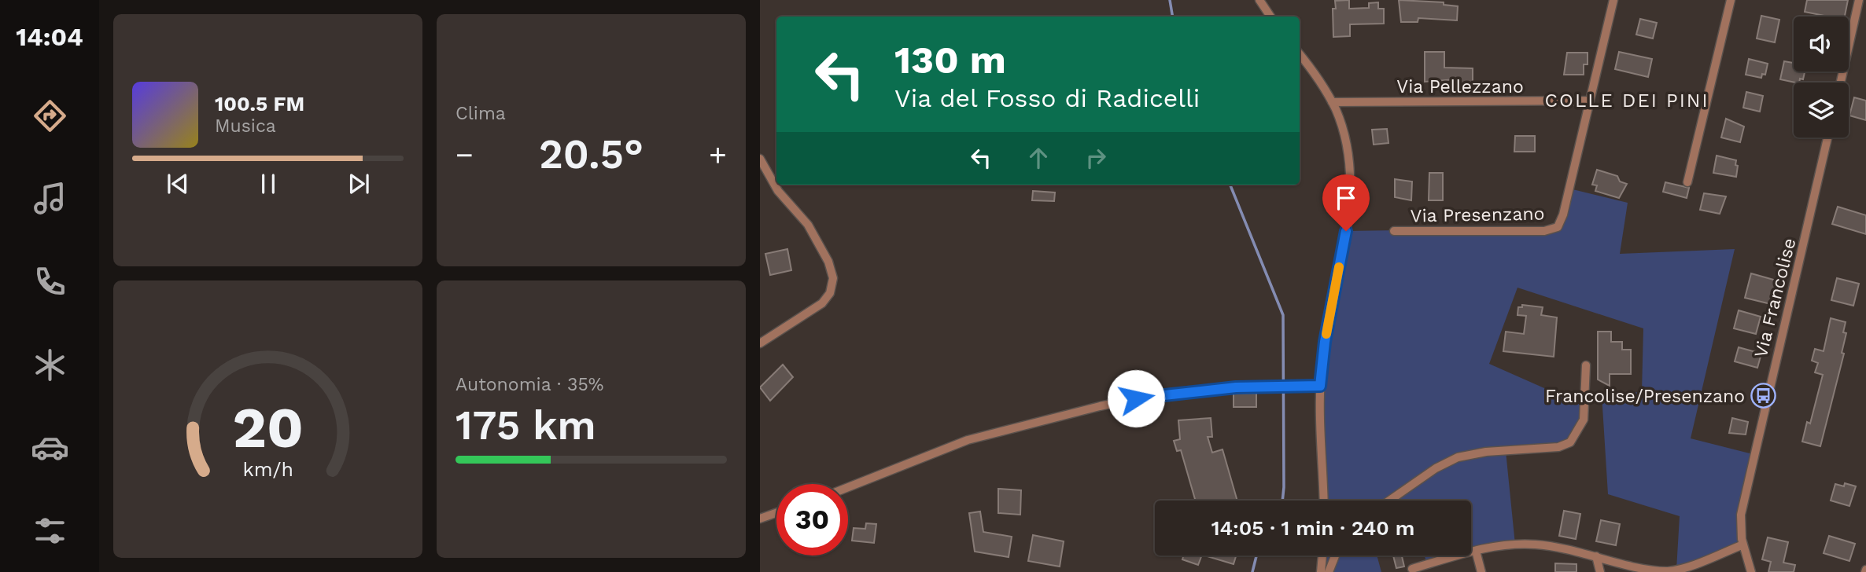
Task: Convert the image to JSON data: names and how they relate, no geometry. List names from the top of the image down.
{
  "streets": {
    "street": ["Via Pellezzano", "Via Presenzano", "Via Francolise"]
  },
  "crossings": [
    ["Via Pellezzano", "Via Presenzano"]
  ],
  "districts": ["COLLE DEI PINI"],
  "places": {
    "bus stop": ["Francolise/Presenzano"]
  },
  "page": {
    "tabs": "14:04",
    "tile": [
      "Clima",
      ["Autonomia · 35%", "175 km"]
    ],
    "turn": ["130 m", "Via del Fosso di Radicelli"],
    "song": ["100.5 FM", "Musica"],
    "heat": ["−", "20.5°", "+"],
    "limit": "30",
    "trip": "14:05 · 1 min · 240 m",
    "gauge": ["20", "km/h"]
  }
}
